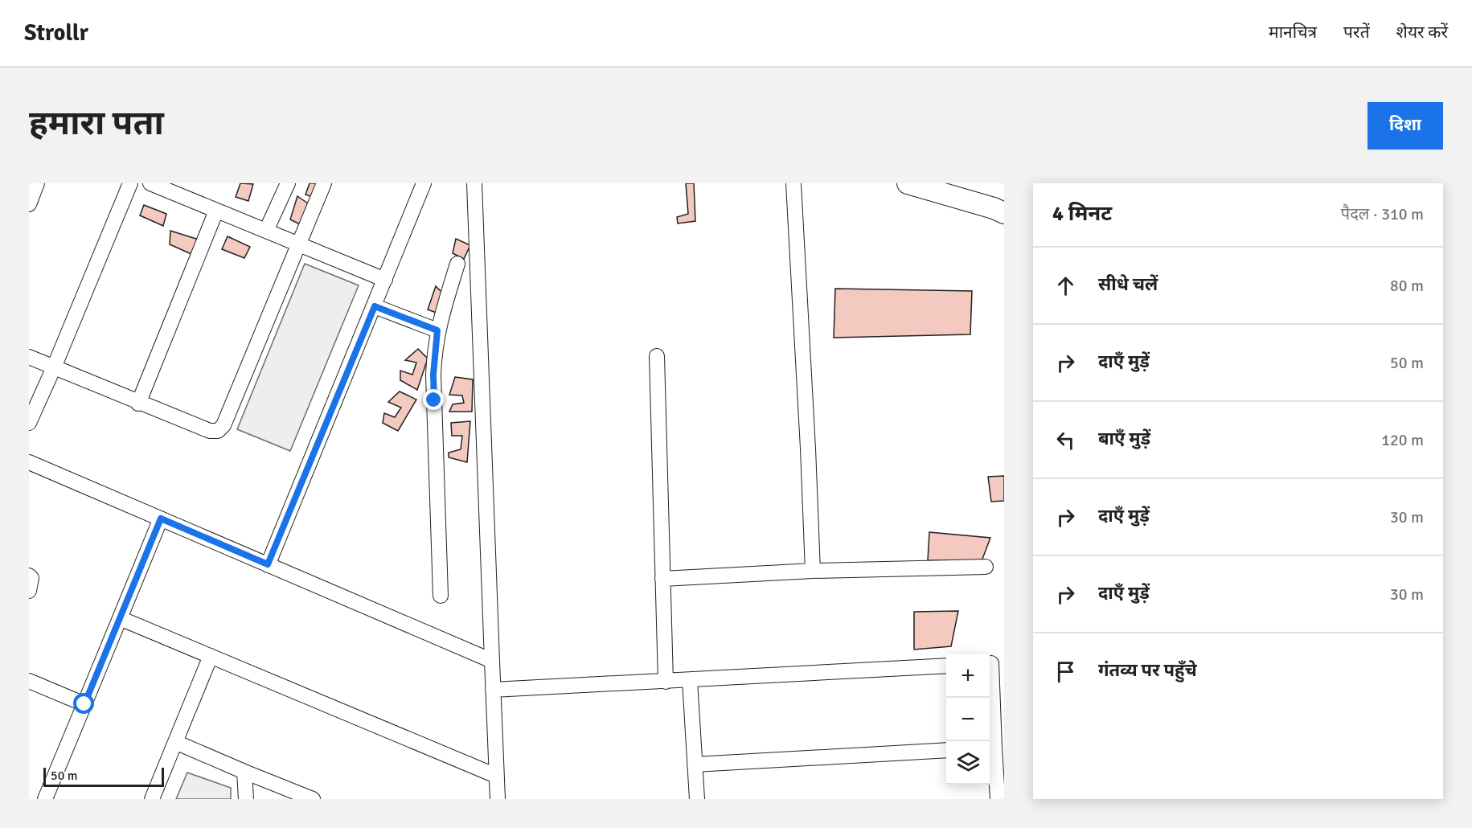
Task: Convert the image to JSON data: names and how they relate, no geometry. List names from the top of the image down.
{
  "scale_bar": "50 m",
  "page": {
    "header": "Strollr",
    "nav": ["मानचित्र", "परतें", "शेयर करें"],
    "buttons": "दिशा",
    "title": "हमारा पता",
    "heading": ["4 मिनट", "पैदल · 310 m"],
    "list": [
      ["सीधे चलें", "80 m"],
      ["दाएँ मुड़ें", "50 m"],
      ["बाएँ मुड़ें", "120 m"],
      ["दाएँ मुड़ें", "30 m"],
      ["दाएँ मुड़ें", "30 m"],
      "गंतव्य पर पहुँचे"
    ],
    "map_buttons": ["+", "−"],
    "scale": "50 m"
  }
}
